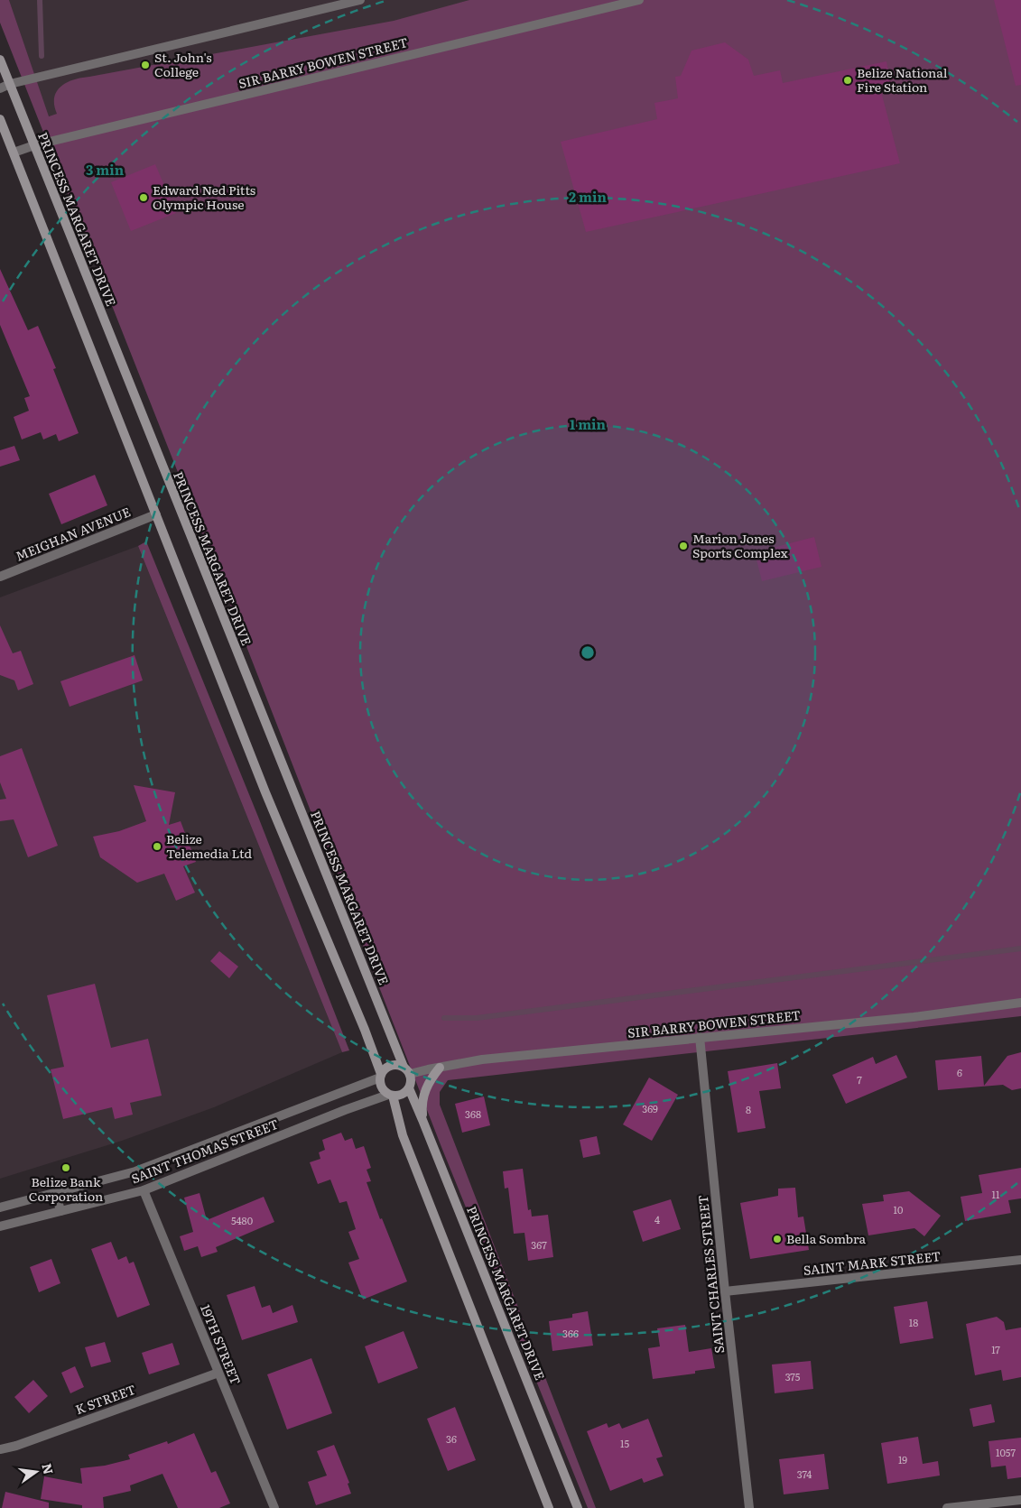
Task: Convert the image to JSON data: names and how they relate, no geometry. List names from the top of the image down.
{
  "streets": {
    "main road": ["PRINCESS MARGARET DRIVE"],
    "street": [
      "SIR BARRY BOWEN STREET",
      "MEIGHAN AVENUE",
      "SAINT THOMAS STREET",
      "SAINT MARK STREET",
      "SAINT CHARLES STREET",
      "19TH STREET",
      "K STREET"
    ]
  },
  "crossings": [
    ["SIR BARRY BOWEN STREET", "PRINCESS MARGARET DRIVE"],
    ["SIR BARRY BOWEN STREET", "SAINT THOMAS STREET"],
    ["SIR BARRY BOWEN STREET", "SAINT CHARLES STREET"],
    ["PRINCESS MARGARET DRIVE", "SAINT THOMAS STREET"],
    ["SAINT THOMAS STREET", "19TH STREET"],
    ["SAINT MARK STREET", "SAINT CHARLES STREET"],
    ["19TH STREET", "K STREET"]
  ],
  "places": [
    "St. John's College",
    "Belize National Fire Station",
    "Edward Ned Pitts Olympic House",
    "Marion Jones Sports Complex",
    "Belize Telemedia Ltd",
    "Belize Bank Corporation",
    "Bella Sombra"
  ],
  "house_numbers": [
    "6",
    "7",
    "369",
    "8",
    "368",
    "11",
    "10",
    "4",
    "5480",
    "367",
    "18",
    "366",
    "17",
    "375",
    "36",
    "15",
    "1057",
    "19",
    "374"
  ],
  "north": "right",
  "rings": ["3 min", "2 min", "1 min"]
}
